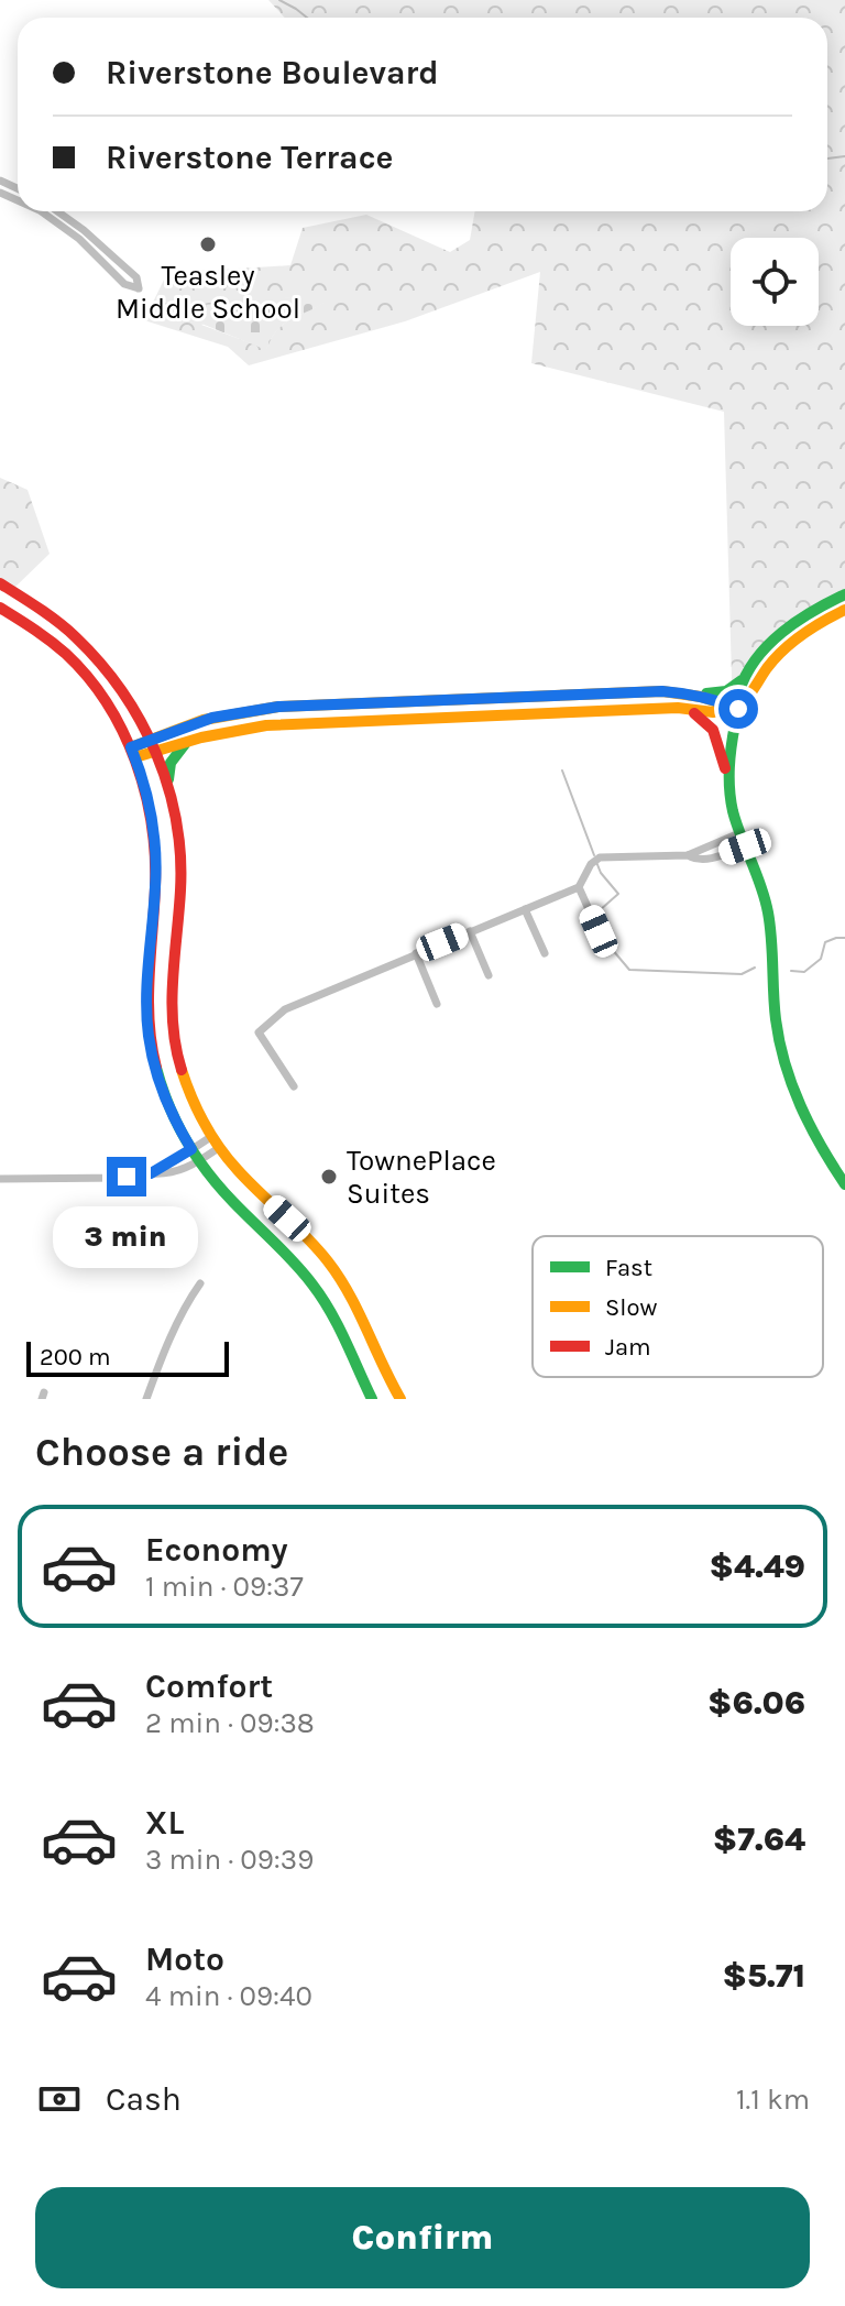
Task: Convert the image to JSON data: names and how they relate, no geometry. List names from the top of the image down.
{
  "places": ["Teasley Middle School", "TownePlace Suites"],
  "legend": ["Fast", "Slow", "Jam"],
  "scale_bar": "200 m",
  "page": {
    "banner": ["Riverstone Boulevard", "Riverstone Terrace"],
    "bubble": "3 min",
    "scale": "200 m",
    "heading": "Choose a ride",
    "list": [
      {
        "name": "Economy",
        "note": "1 min · 09:37",
        "value": "$4.49"
      },
      {
        "name": "Comfort",
        "note": "2 min · 09:38",
        "value": "$6.06"
      },
      {
        "name": "XL",
        "note": "3 min · 09:39",
        "value": "$7.64"
      },
      {
        "name": "Moto",
        "note": "4 min · 09:40",
        "value": "$5.71"
      }
    ],
    "pay": ["Cash", "1.1 km"],
    "buttons": "Confirm"
  }
}
